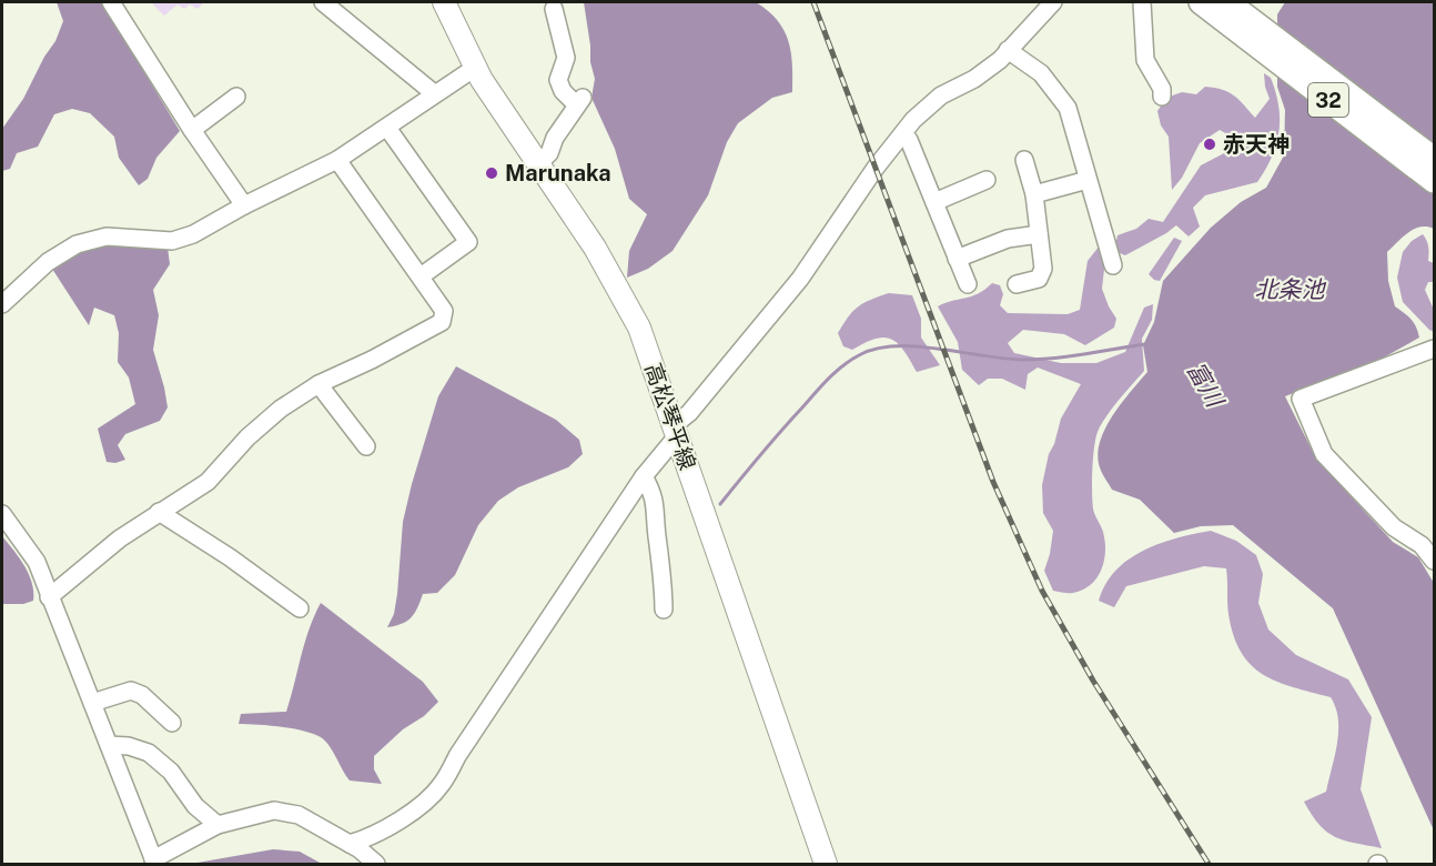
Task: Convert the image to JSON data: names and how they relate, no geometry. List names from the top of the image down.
{
  "streets": {
    "highway": ["32"],
    "main road": ["高松琴平線"]
  },
  "water": ["北条池", "富川"],
  "places": ["赤天神", "Marunaka"]
}
